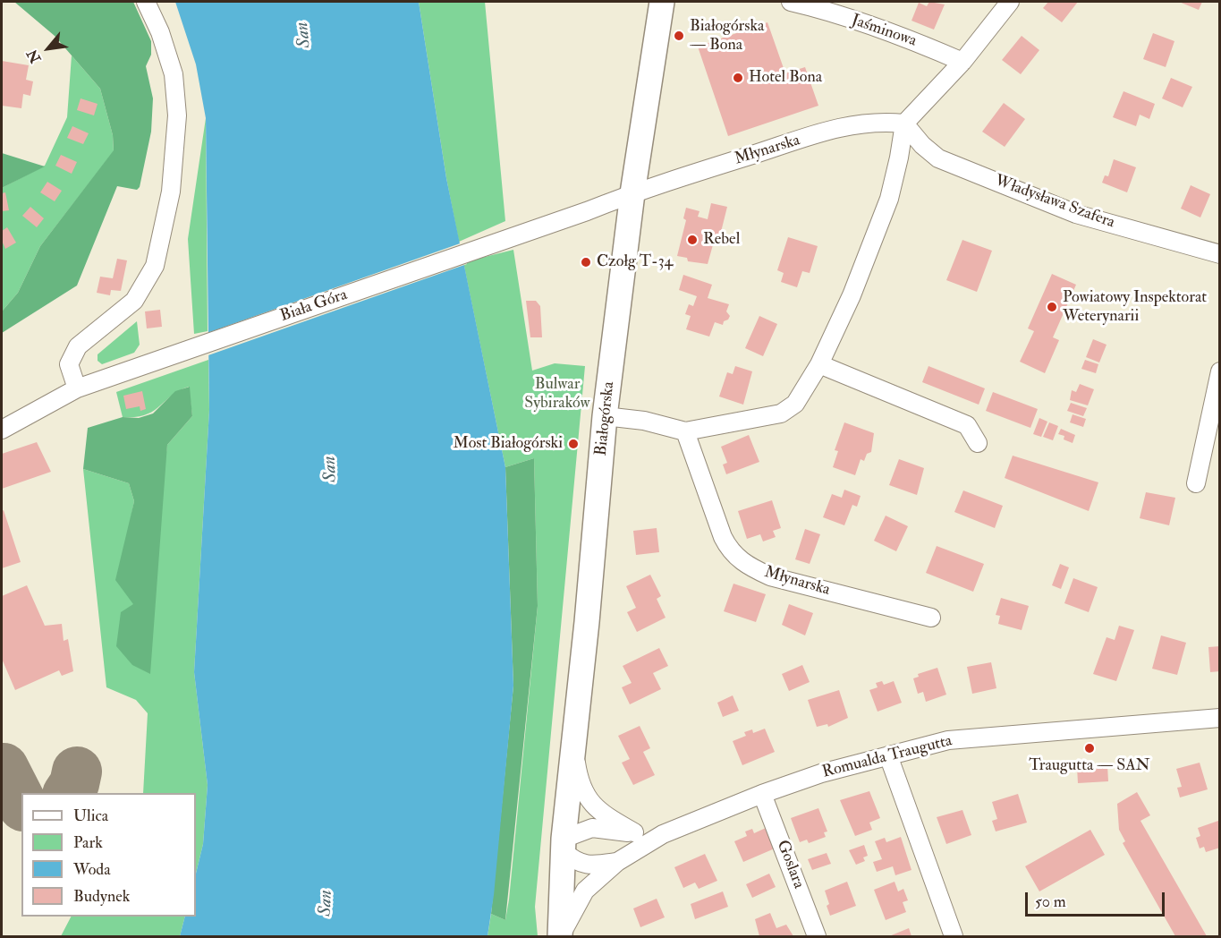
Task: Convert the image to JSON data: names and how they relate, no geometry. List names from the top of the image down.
{
  "streets": {
    "street": [
      "Jaśminowa",
      "Młynarska",
      "Władysława Szafera",
      "Biała Góra",
      "Białogórska",
      "Romualda Traugutta",
      "Goslara"
    ]
  },
  "crossings": [
    ["Młynarska", "Władysława Szafera"],
    ["Młynarska", "Biała Góra"],
    ["Młynarska", "Białogórska"],
    ["Biała Góra", "Białogórska"],
    ["Białogórska", "Romualda Traugutta"],
    ["Romualda Traugutta", "Goslara"]
  ],
  "water": ["San"],
  "parks": ["Bulwar Sybiraków"],
  "places": [
    "Białogórska — Bona",
    "Hotel Bona",
    "Rebel",
    "Czołg T-34",
    "Powiatowy Inspektorat Weterynarii",
    "Most Białogórski",
    "Traugutta — SAN"
  ],
  "legend": [
    "Ulica",
    "Park",
    "Woda",
    "Budynek"
  ],
  "scale_bar": "50 m",
  "north": "bottom left"
}
